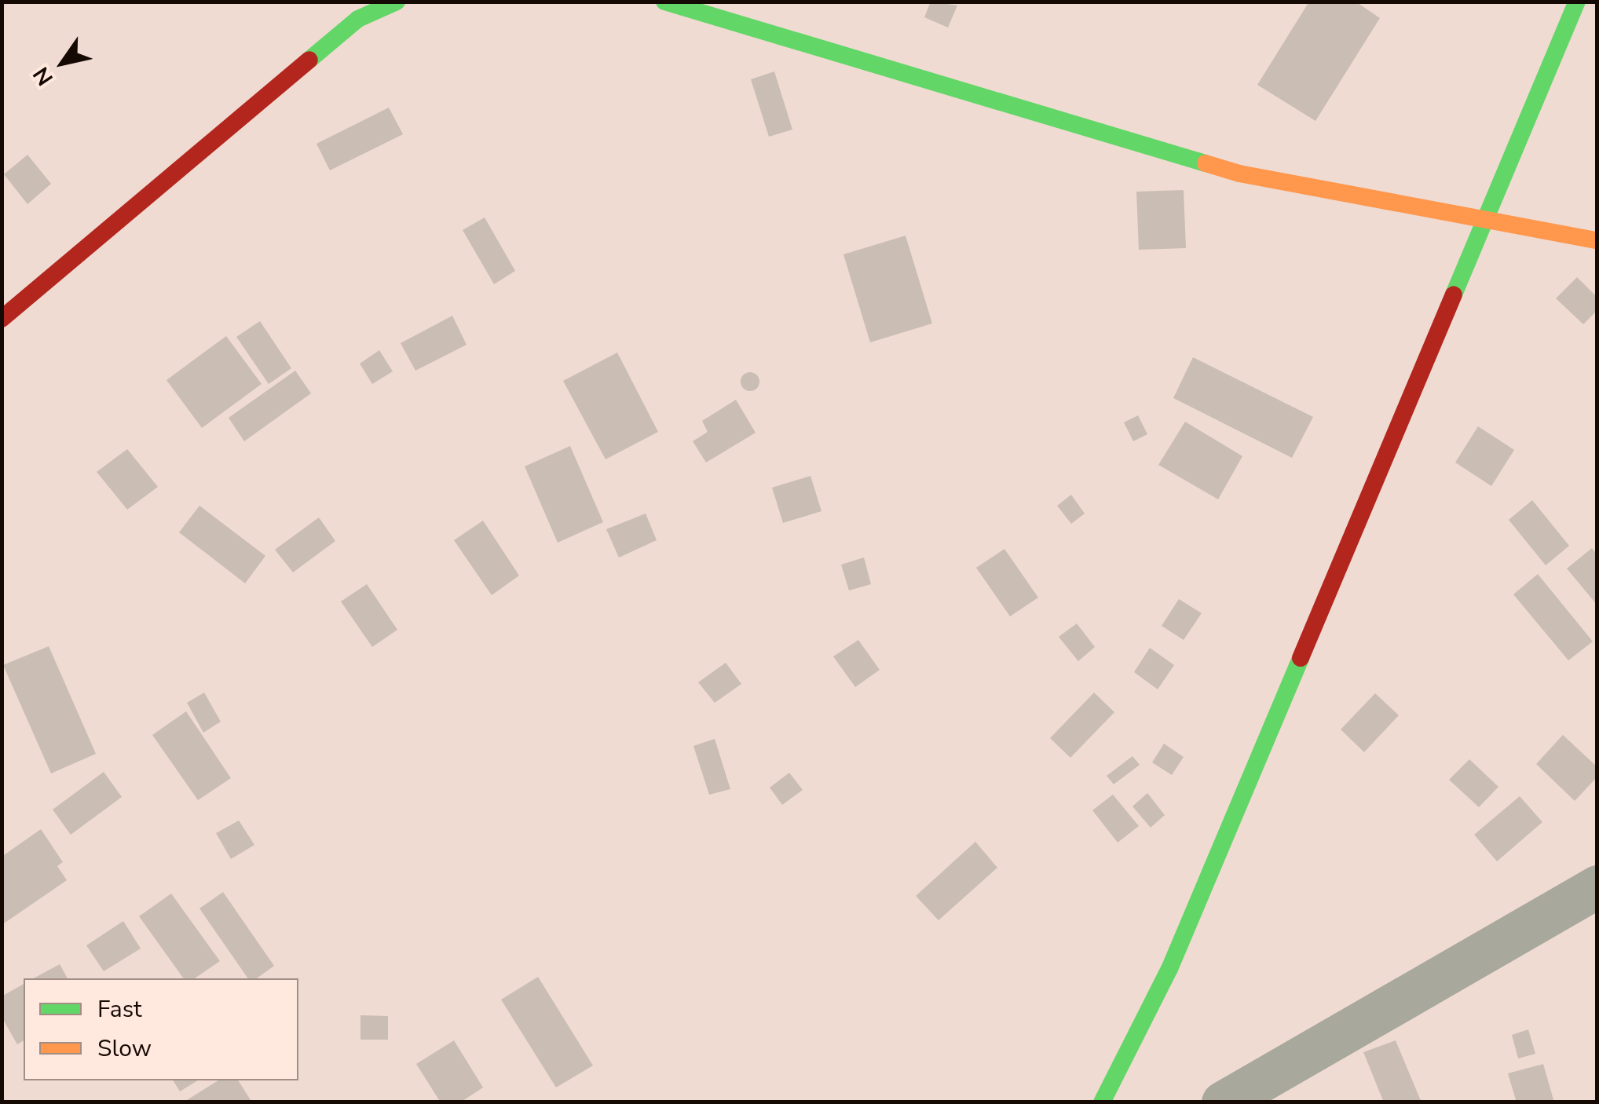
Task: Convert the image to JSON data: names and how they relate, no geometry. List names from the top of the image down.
{
  "legend": ["Fast", "Slow"],
  "north": "bottom left"
}
